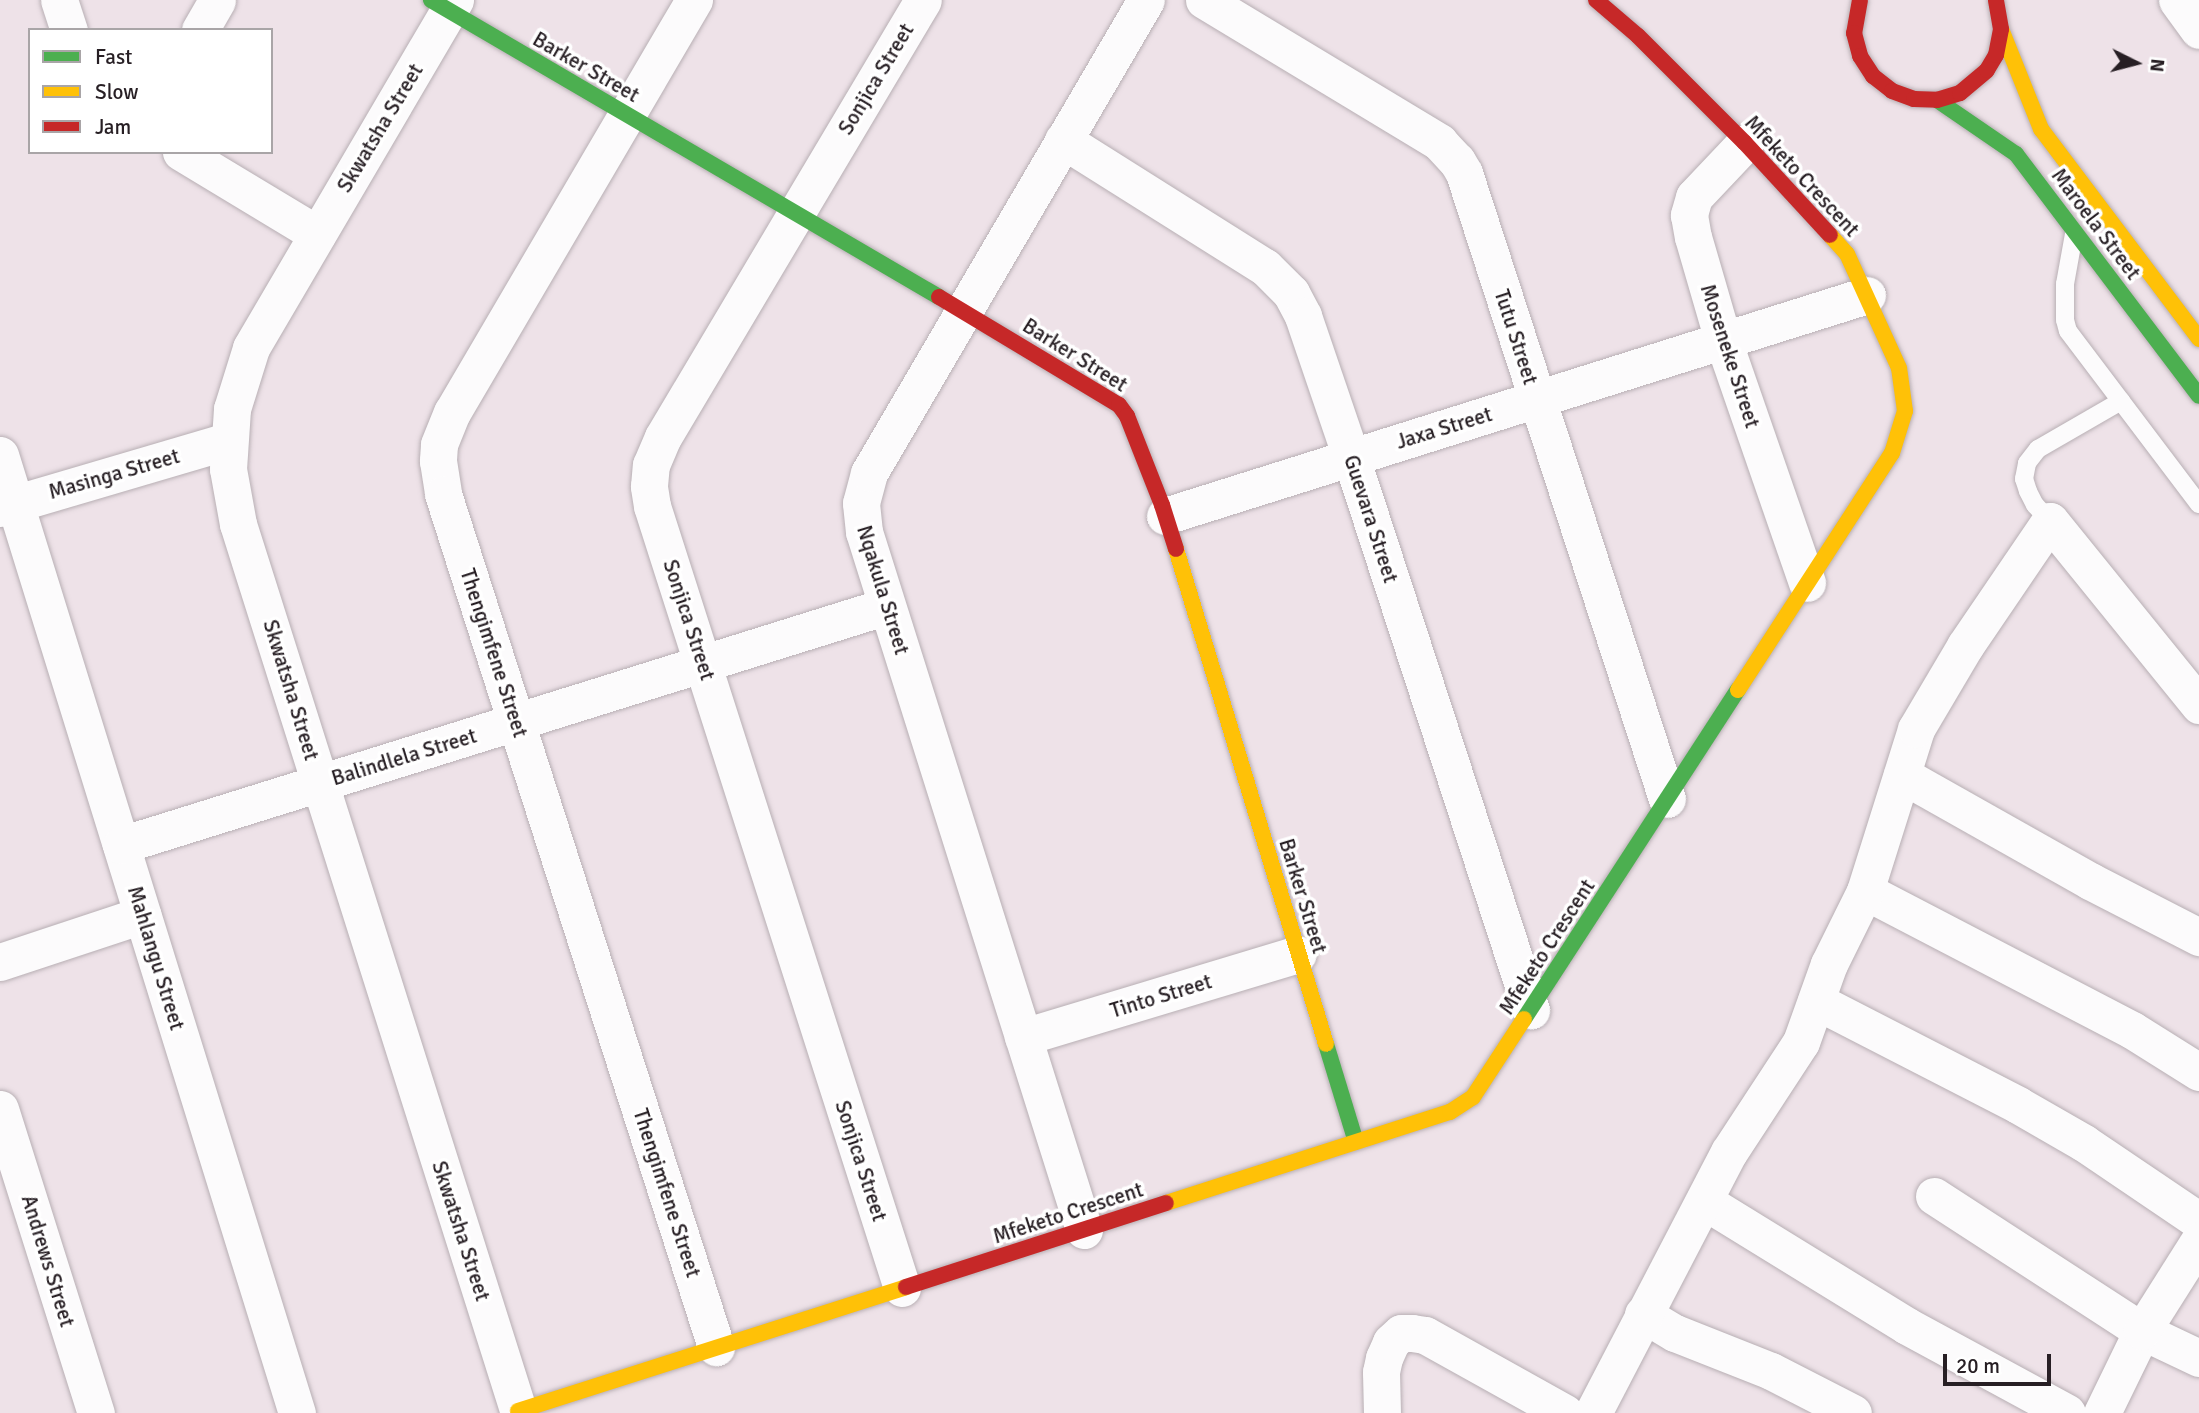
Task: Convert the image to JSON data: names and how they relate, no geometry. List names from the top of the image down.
{
  "streets": {
    "street": [
      "Barker Street",
      "Sonjica Street",
      "Skwatsha Street",
      "Mfeketo Crescent",
      "Maroela Street",
      "Tutu Street",
      "Moseneke Street",
      "Jaxa Street",
      "Masinga Street",
      "Guevara Street",
      "Nqakula Street",
      "Thengimfene Street",
      "Balindlela Street",
      "Mahlangu Street",
      "Tinto Street",
      "Andrews Street"
    ]
  },
  "crossings": [
    ["Barker Street", "Sonjica Street"],
    ["Barker Street", "Skwatsha Street"],
    ["Barker Street", "Mfeketo Crescent"],
    ["Barker Street", "Jaxa Street"],
    ["Barker Street", "Nqakula Street"],
    ["Barker Street", "Thengimfene Street"],
    ["Barker Street", "Tinto Street"],
    ["Sonjica Street", "Mfeketo Crescent"],
    ["Sonjica Street", "Balindlela Street"],
    ["Skwatsha Street", "Mfeketo Crescent"],
    ["Skwatsha Street", "Masinga Street"],
    ["Skwatsha Street", "Balindlela Street"],
    ["Mfeketo Crescent", "Tutu Street"],
    ["Mfeketo Crescent", "Moseneke Street"],
    ["Mfeketo Crescent", "Jaxa Street"],
    ["Mfeketo Crescent", "Guevara Street"],
    ["Mfeketo Crescent", "Nqakula Street"],
    ["Mfeketo Crescent", "Thengimfene Street"],
    ["Tutu Street", "Jaxa Street"],
    ["Moseneke Street", "Jaxa Street"],
    ["Jaxa Street", "Guevara Street"],
    ["Masinga Street", "Mahlangu Street"],
    ["Guevara Street", "Nqakula Street"],
    ["Nqakula Street", "Balindlela Street"],
    ["Nqakula Street", "Tinto Street"],
    ["Thengimfene Street", "Balindlela Street"],
    ["Balindlela Street", "Mahlangu Street"]
  ],
  "legend": ["Fast", "Slow", "Jam"],
  "scale_bar": "20 m",
  "north": "right"
}
